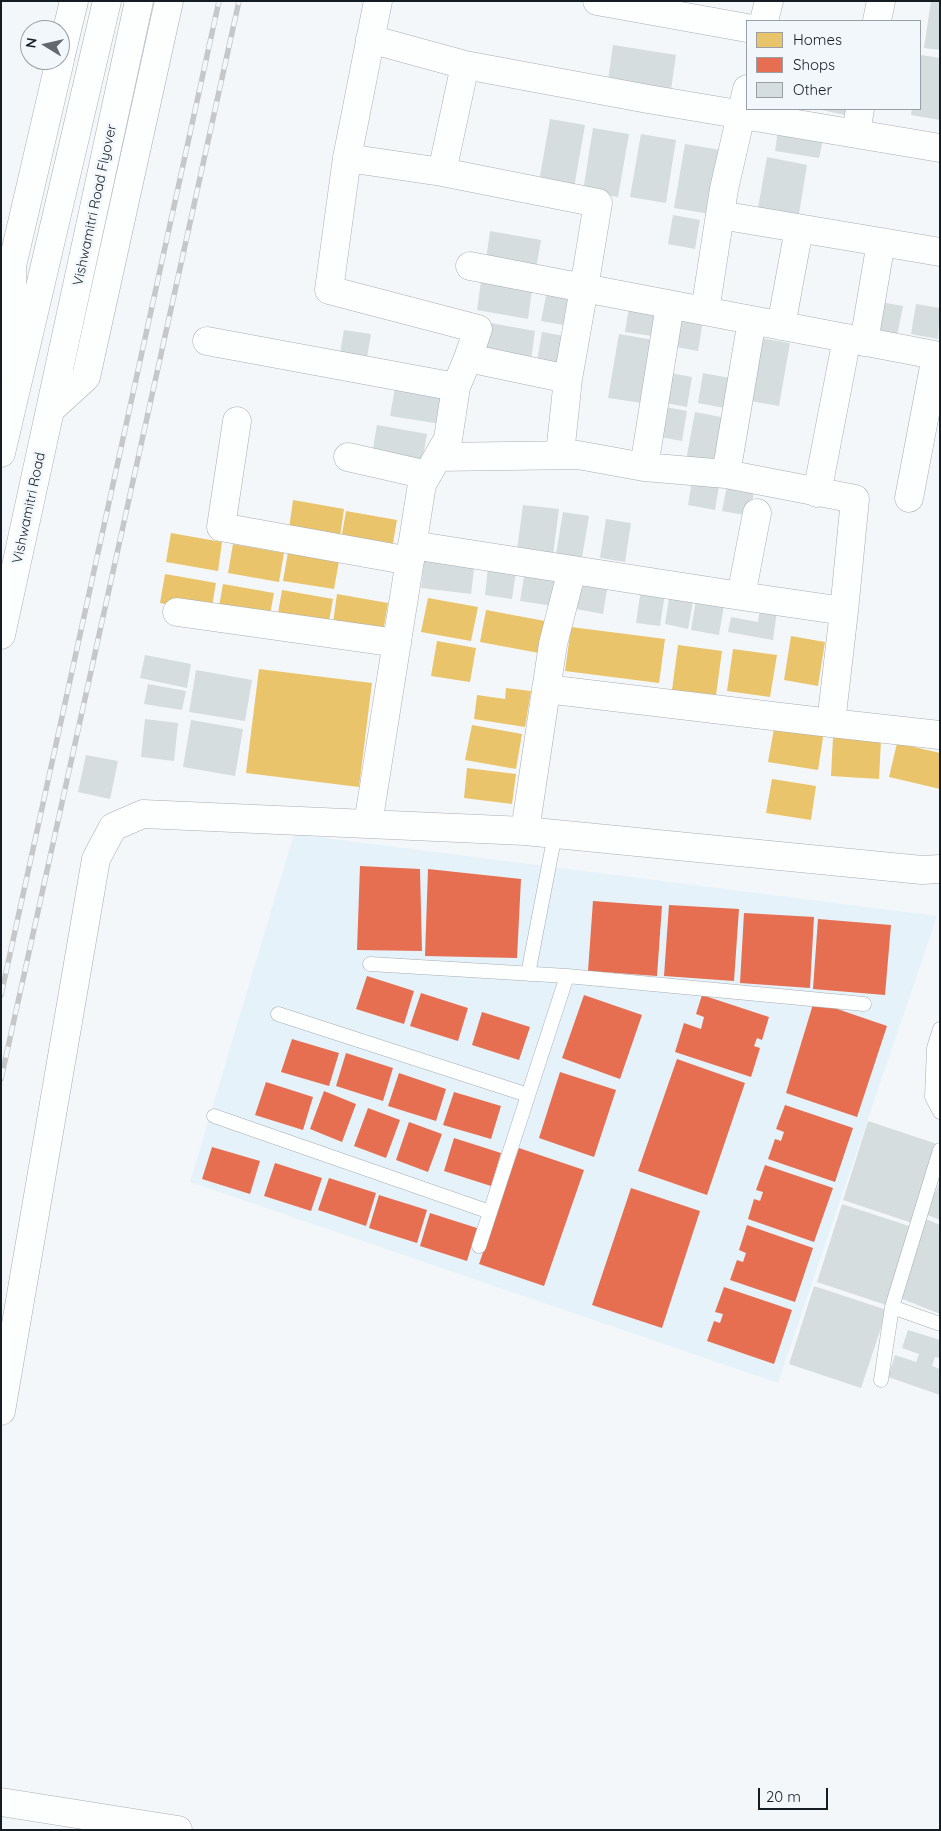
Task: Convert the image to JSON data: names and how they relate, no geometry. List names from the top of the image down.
{
  "streets": {
    "street": ["Vishwamitri Road Flyover", "Vishwamitri Road"]
  },
  "crossings": [
    ["Vishwamitri Road Flyover", "Vishwamitri Road"]
  ],
  "legend": ["Homes", "Shops", "Other"],
  "scale_bar": "20 m",
  "north": "left"
}
